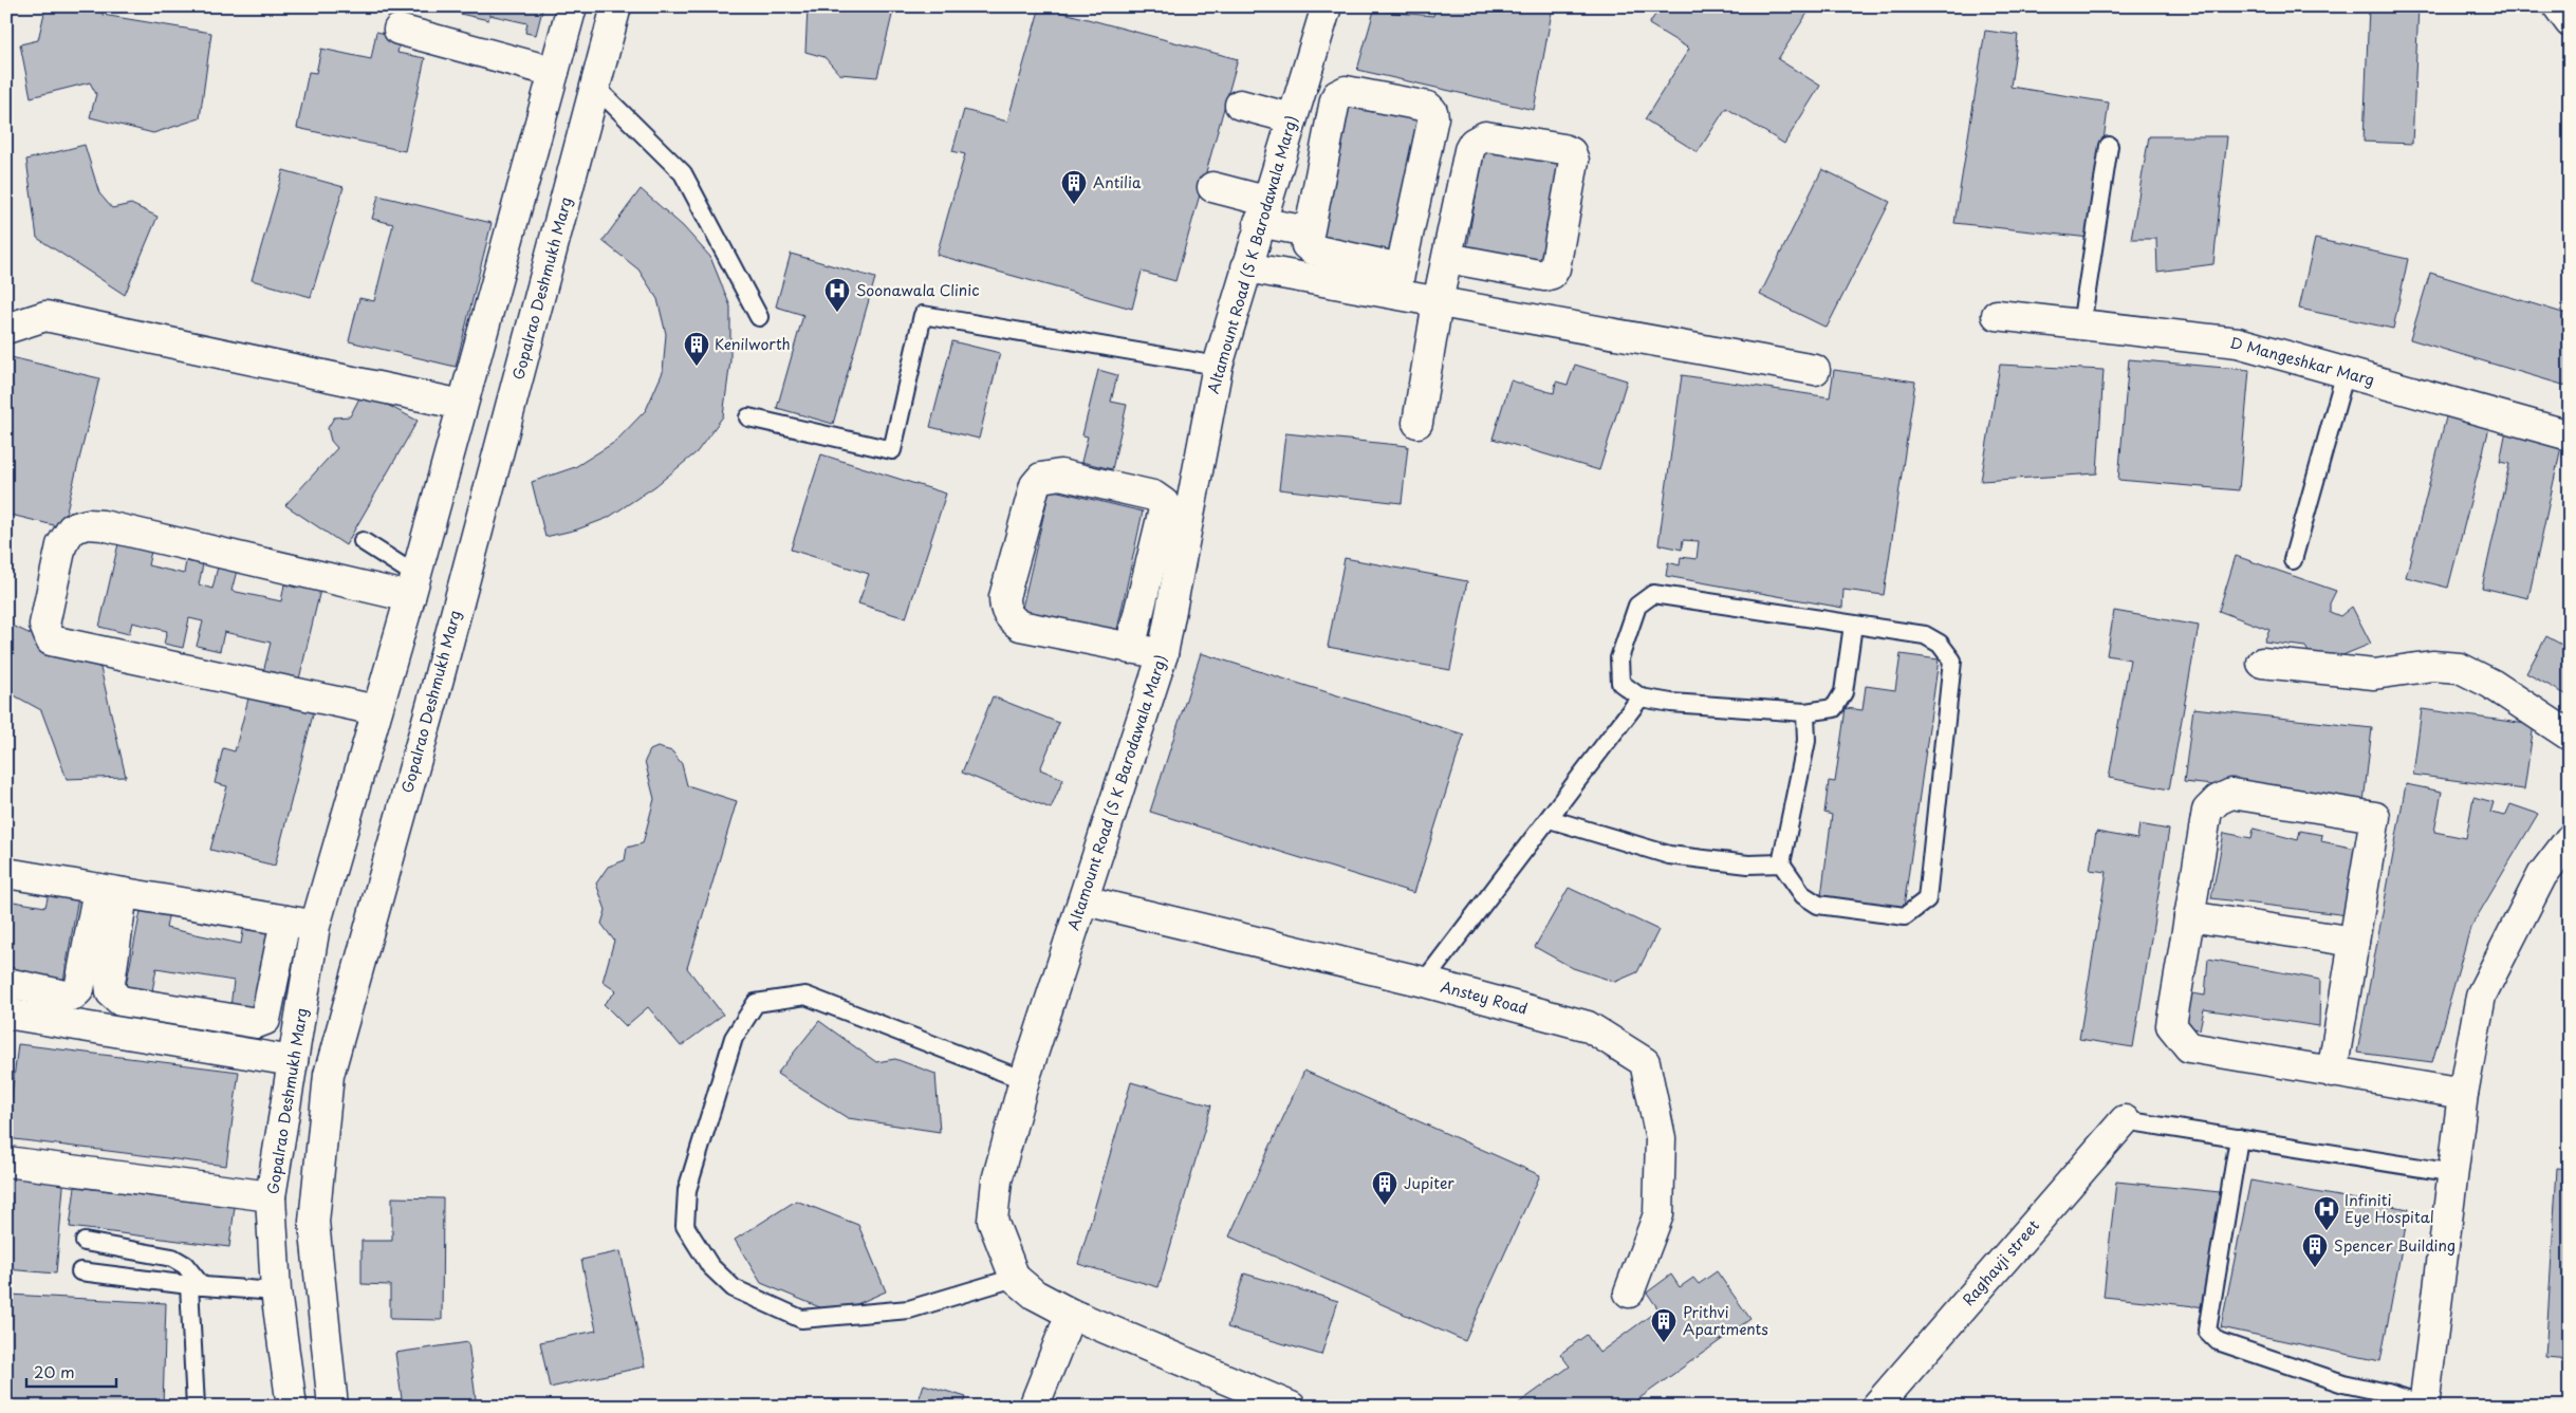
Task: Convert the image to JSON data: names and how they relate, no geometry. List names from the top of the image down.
{
  "streets": {
    "street": [
      "Altamount Road (S K Barodawala Marg)",
      "Gopalrao Deshmukh Marg",
      "D Mangeshkar Marg",
      "Anstey Road",
      "Raghavji street"
    ]
  },
  "crossings": [
    ["Altamount Road (S K Barodawala Marg)", "Anstey Road"]
  ],
  "places": {
    "building": [
      "Antilia",
      "Kenilworth",
      "Jupiter",
      "Spencer Building",
      "Prithvi Apartments"
    ],
    "hospital": ["Soonawala Clinic", "Infiniti Eye Hospital"]
  },
  "scale_bar": "20 m"
}
